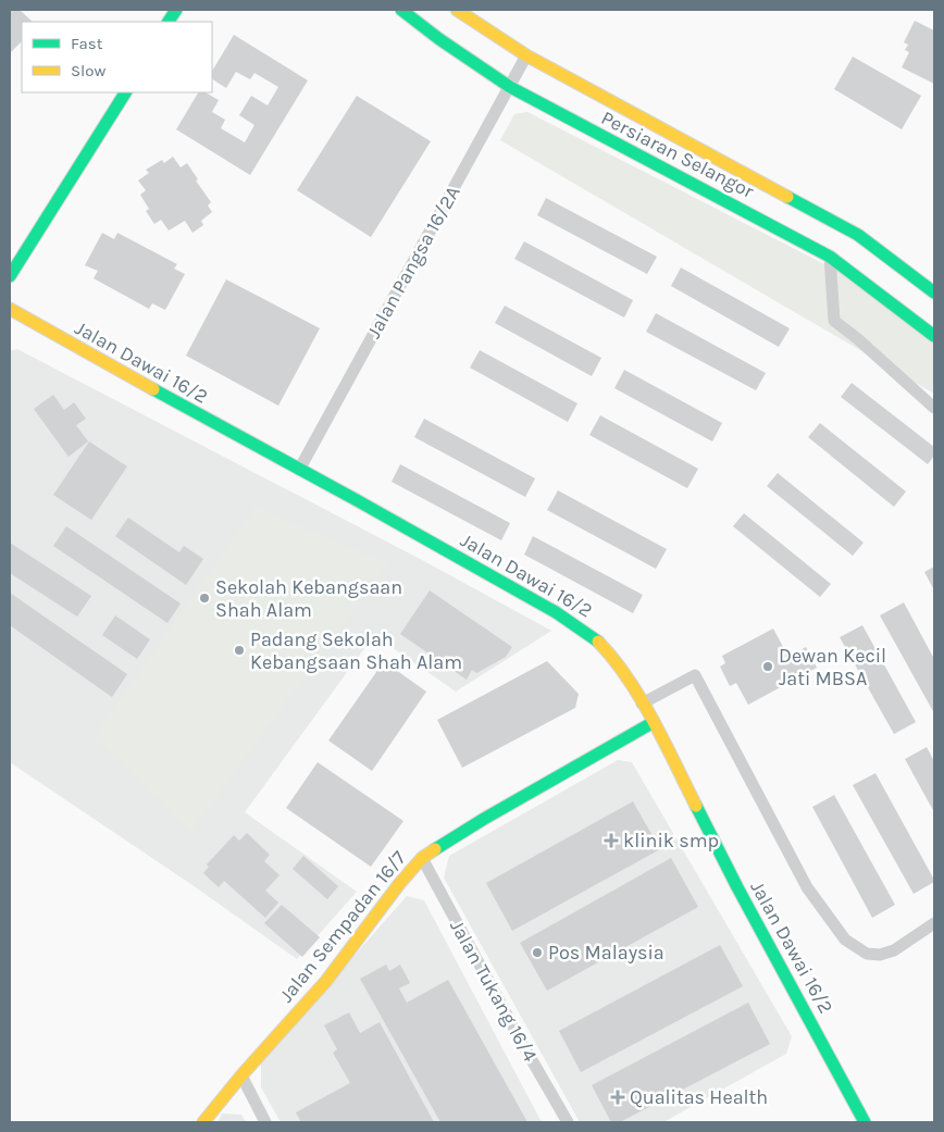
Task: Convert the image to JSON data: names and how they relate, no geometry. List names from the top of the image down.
{
  "streets": {
    "street": [
      "Persiaran Selangor",
      "Jalan Pangsa 16/2A",
      "Jalan Dawai 16/2",
      "Jalan Sempadan 16/7",
      "Jalan Tukang 16/4"
    ]
  },
  "crossings": [
    ["Persiaran Selangor", "Jalan Pangsa 16/2A"],
    ["Jalan Pangsa 16/2A", "Jalan Dawai 16/2"],
    ["Jalan Dawai 16/2", "Jalan Sempadan 16/7"],
    ["Jalan Sempadan 16/7", "Jalan Tukang 16/4"]
  ],
  "places": {
    "other": [
      "Sekolah Kebangsaan Shah Alam",
      "Padang Sekolah Kebangsaan Shah Alam",
      "Dewan Kecil Jati MBSA",
      "Pos Malaysia"
    ],
    "health": ["klinik smp", "Qualitas Health"]
  },
  "legend": ["Fast", "Slow"]
}
